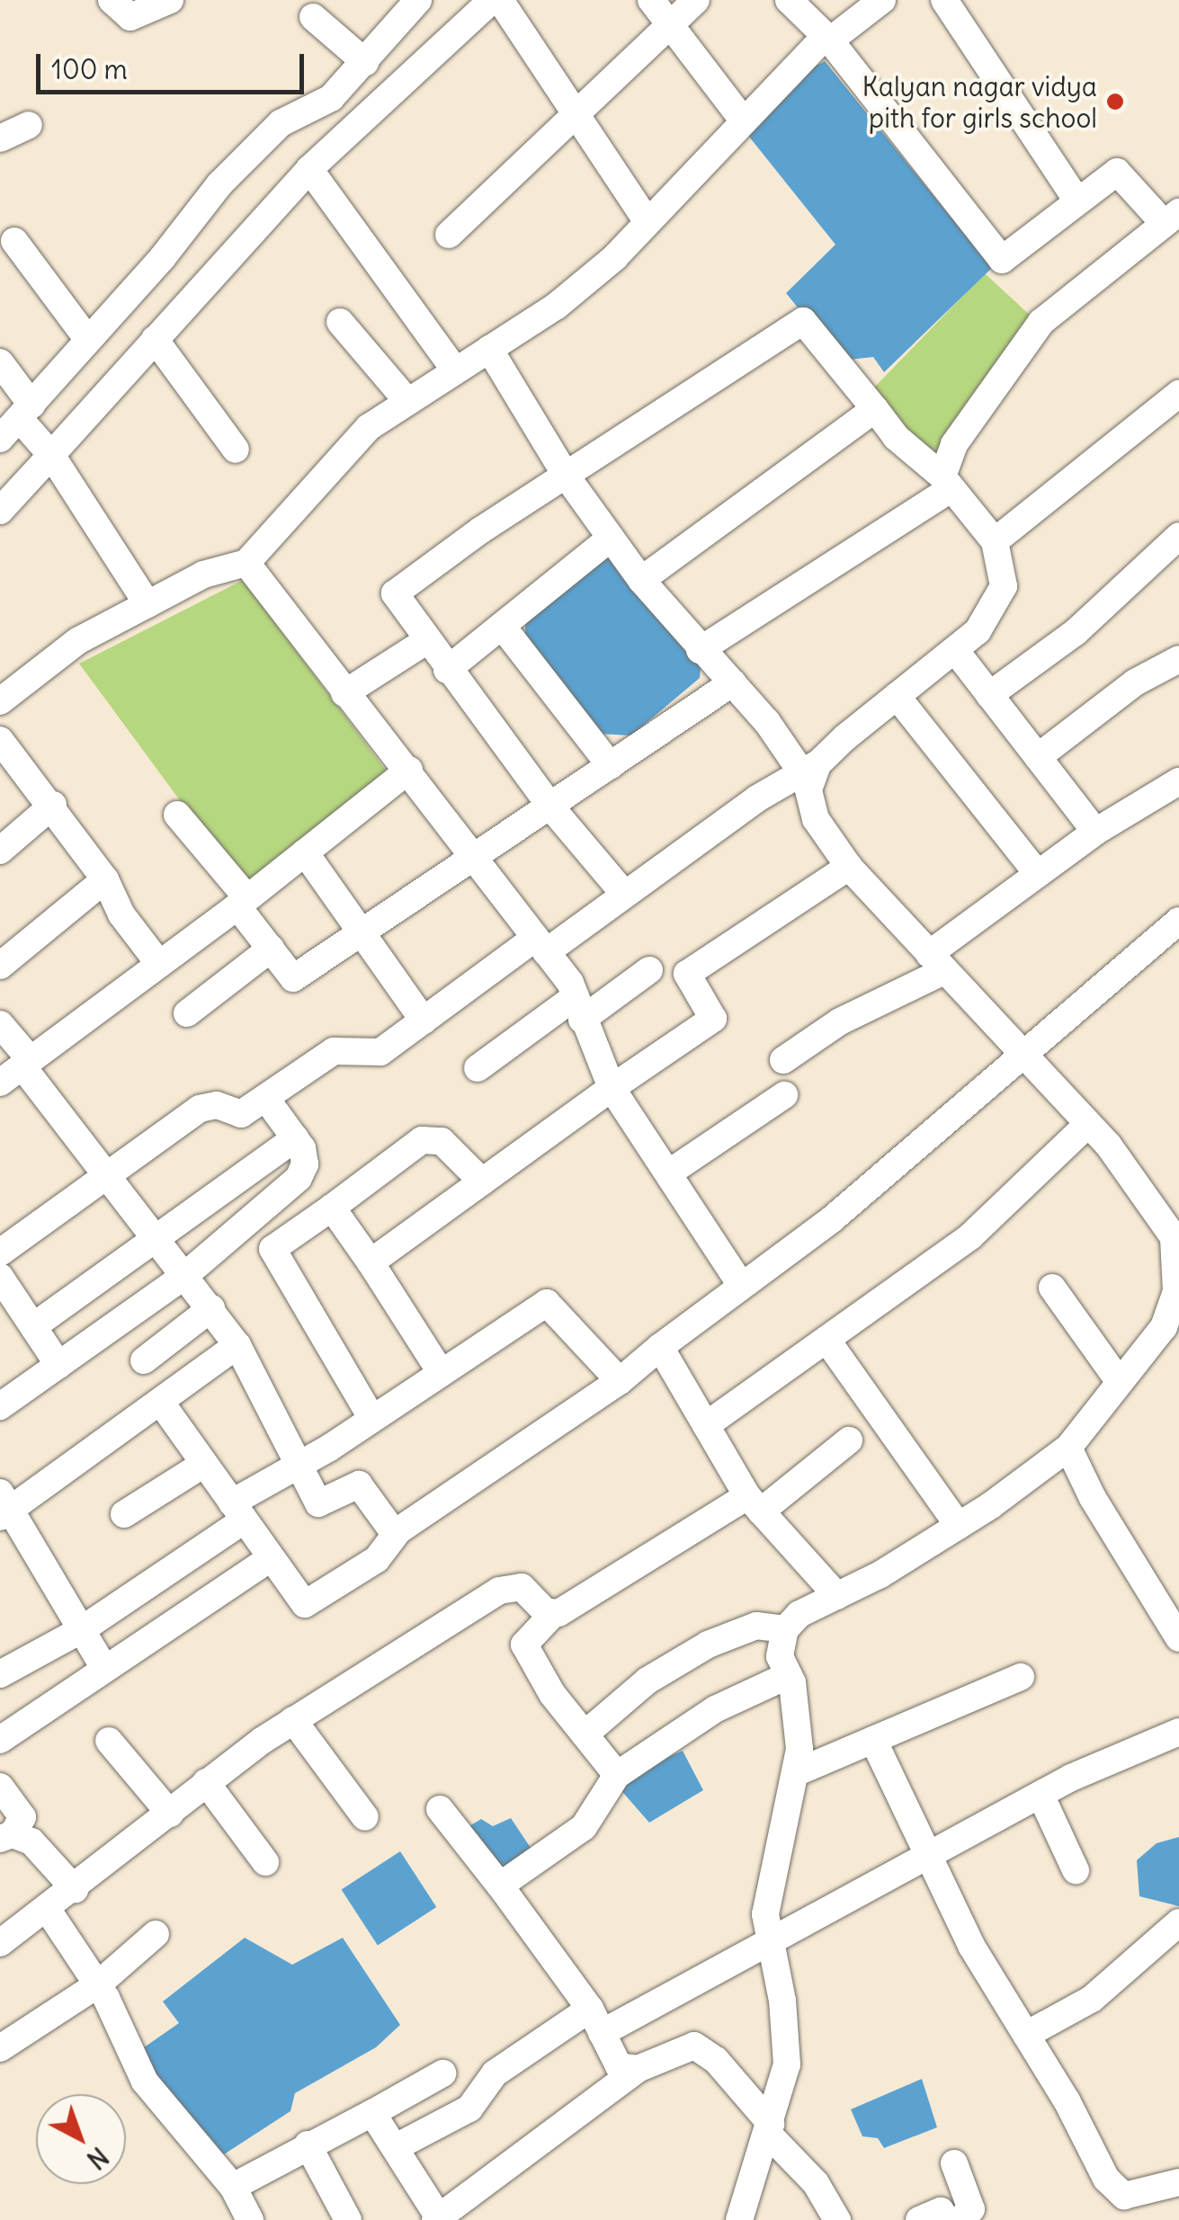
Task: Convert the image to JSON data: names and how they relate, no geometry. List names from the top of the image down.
{
  "places": ["Kalyan nagar vidya pith for girls school"],
  "scale_bar": "100 m",
  "north": "bottom right"
}
